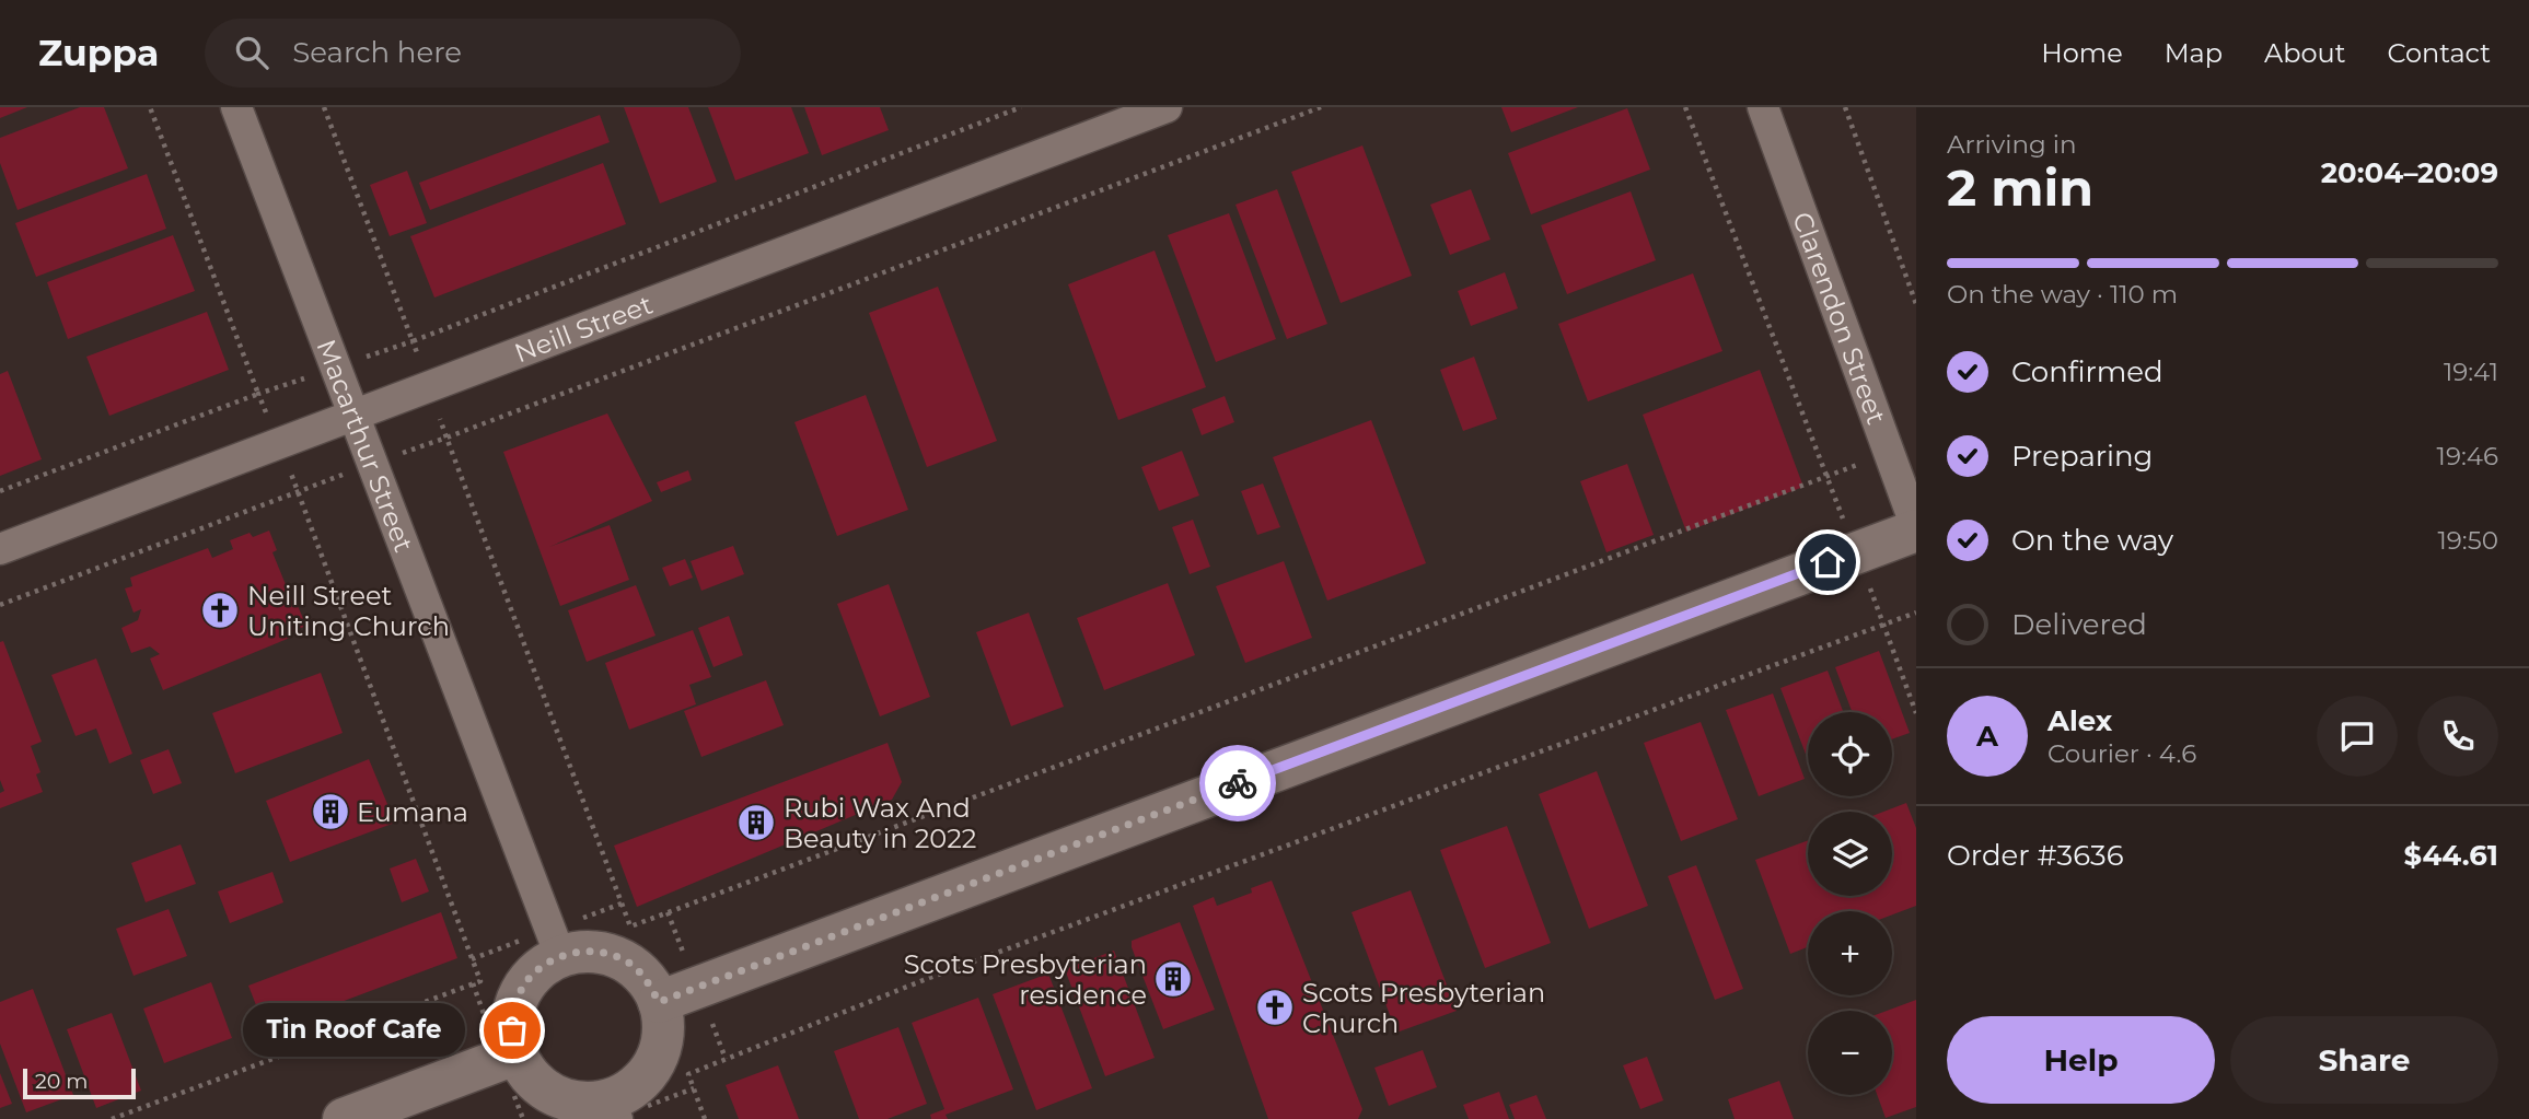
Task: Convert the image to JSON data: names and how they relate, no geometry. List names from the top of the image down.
{
  "streets": {
    "street": ["Clarendon Street", "Neill Street", "Macarthur Street"]
  },
  "crossings": [
    ["Neill Street", "Macarthur Street"]
  ],
  "places": {
    "church": ["Neill Street Uniting Church", "Scots Presbyterian Church"],
    "building": ["Eumana", "Rubi Wax And Beauty in 2022", "Scots Presbyterian residence"],
    "other": ["Tin Roof Cafe"]
  },
  "scale_bar": "20 m",
  "page": {
    "header": "Zuppa",
    "search": "Search here",
    "nav": [
      "Home",
      "Map",
      "About",
      "Contact"
    ],
    "heading": ["2 min", "Arriving in", "20:04–20:09"],
    "panel": [
      "Alex",
      "Courier · 4.6",
      "Order #3636",
      "$44.61"
    ],
    "bar": "On the way · 110 m",
    "list": [
      ["Confirmed", "19:41"],
      ["Preparing", "19:46"],
      ["On the way", "19:50"],
      "Delivered"
    ],
    "round": "A",
    "map_buttons": ["+", "−"],
    "buttons": ["Help", "Share"],
    "bubble": "Tin Roof Cafe",
    "scale": "20 m"
  }
}
